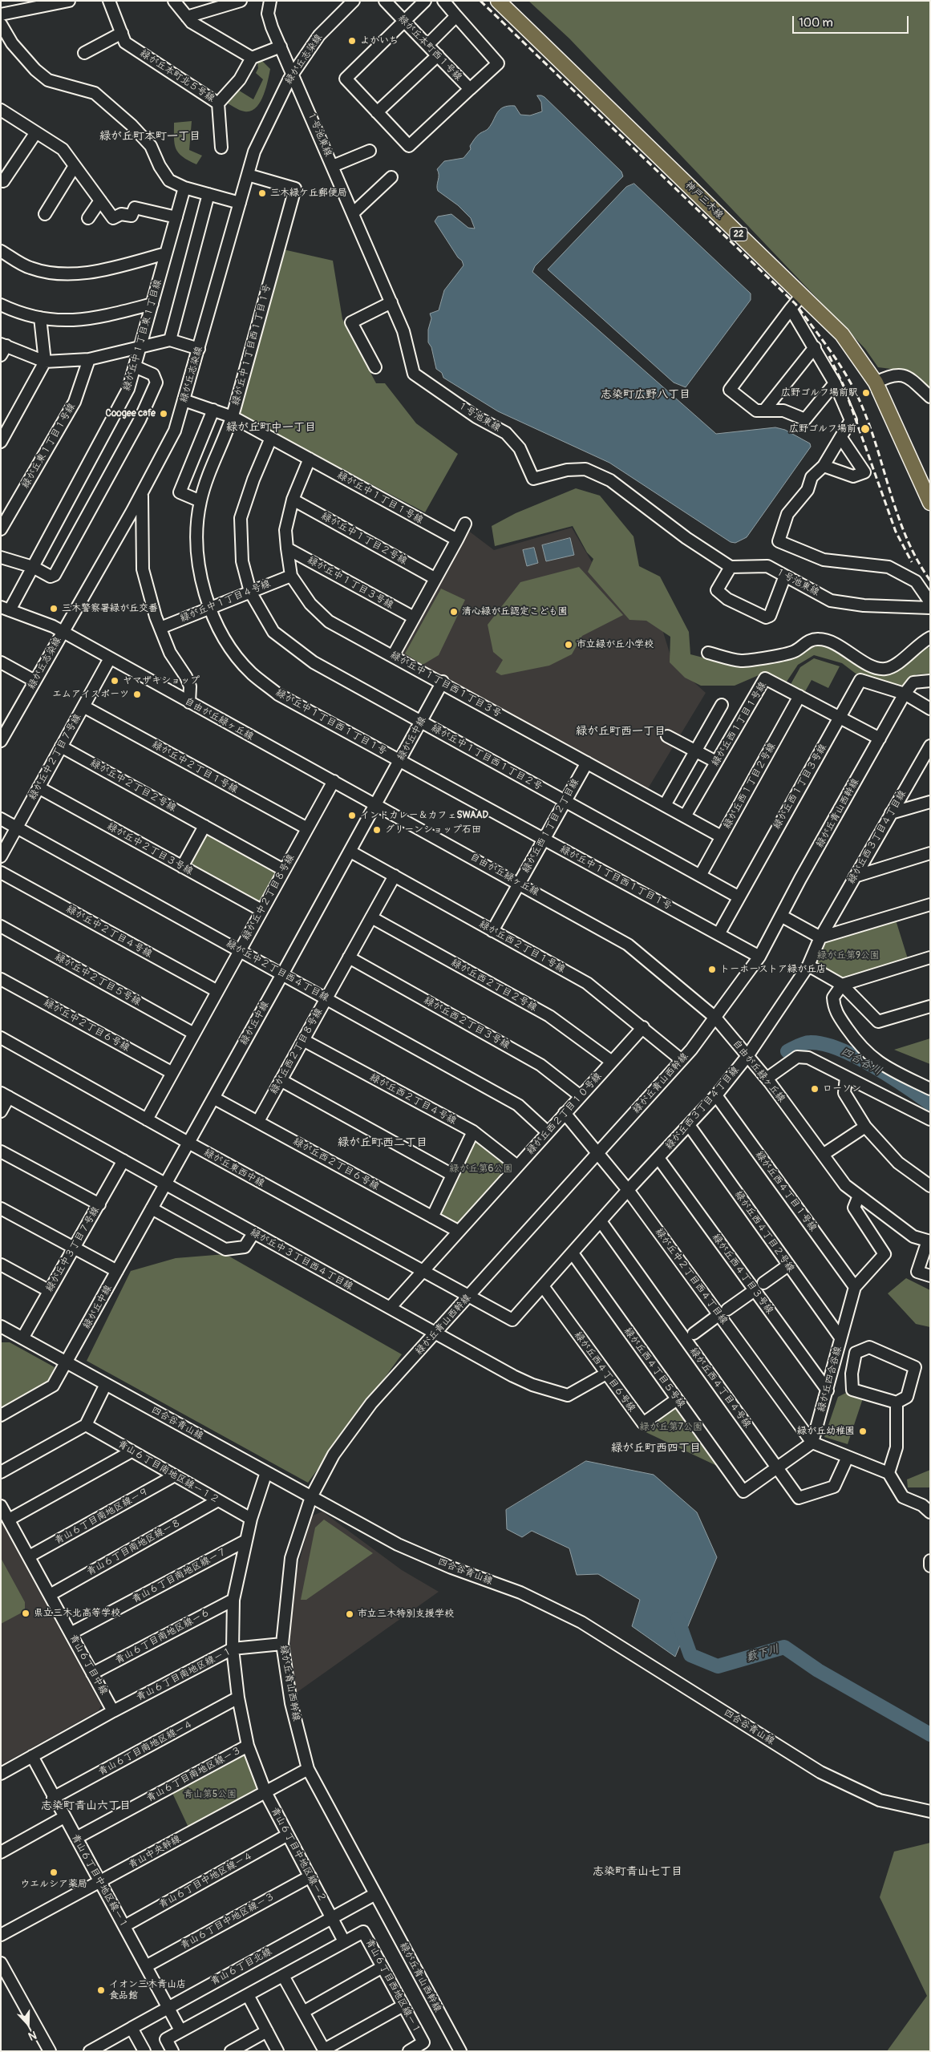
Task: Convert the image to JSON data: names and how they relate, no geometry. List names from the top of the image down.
{
  "streets": {
    "main road": ["神戸三木線", "22"],
    "street": [
      "緑が丘本町西１号線",
      "緑が丘志染線",
      "緑が丘本町北５号線",
      "１号池東線",
      "緑が丘中１丁目東１丁目線",
      "緑が丘中１丁目西１丁目１号",
      "緑が丘東１丁目１号線",
      "緑が丘中１丁目１号線",
      "緑が丘中１丁目２号線",
      "緑が丘中１丁目３号線",
      "緑が丘中１丁目４号線",
      "緑が丘中１丁目西１丁目３号",
      "自由が丘緑ヶ丘線",
      "緑が丘西１丁目１号線",
      "緑が丘中線",
      "緑が丘中２丁目７号線",
      "緑が丘中１丁目西１丁目２号",
      "緑が丘中２丁目１号線",
      "緑が丘中２丁目２号線",
      "緑が丘西１丁目２号線",
      "緑が丘西１丁目３号線",
      "緑が丘青山西幹線",
      "緑が丘西１丁目２丁目線",
      "緑が丘西３丁目４丁目線",
      "緑が丘中２丁目３号線",
      "緑が丘中２丁目８号線",
      "緑が丘中２丁目４号線",
      "緑が丘西２丁目１号線",
      "緑が丘中２丁目西４丁目線",
      "緑が丘中２丁目５号線",
      "緑が丘西２丁目２号線",
      "緑が丘西２丁目３号線",
      "緑が丘中２丁目６号線",
      "緑が丘西２丁目８号線",
      "緑が丘西２丁目４号線",
      "緑が丘西２丁目１０号線",
      "緑が丘西２丁目６号線",
      "緑が丘東西中線",
      "緑が丘西４丁目１号線",
      "緑が丘西４丁目２号線",
      "緑が丘中３丁目７号線",
      "緑が丘中３丁目西４丁目線",
      "緑が丘西４丁目３号線",
      "緑が丘西４丁目５号線",
      "緑が丘西４丁目６号線",
      "緑が丘四合谷線",
      "緑が丘西４丁目４号線",
      "四合谷青山線",
      "青山６丁目南地区線ー１２",
      "青山６丁目南地区線ー９",
      "青山６丁目南地区線ー８",
      "青山６丁目南地区線ー７",
      "青山６丁目南地区線ー６",
      "青山６丁目中線",
      "青山６丁目南地区線ー１",
      "青山６丁目南地区線ー４",
      "青山６丁目南地区線ー３",
      "青山中央幹線",
      "青山６丁目中地区線ー２",
      "青山６丁目中地区線ー４",
      "青山６丁目中地区線ー１",
      "青山６丁目中地区線ー３",
      "青山６丁目北線",
      "青山６丁目西地区線ー１"
    ]
  },
  "crossings": [
    ["緑が丘志染線", "１号池東線"],
    ["緑が丘志染線", "緑が丘中１丁目西１丁目１号"],
    ["緑が丘志染線", "緑が丘中１丁目１号線"],
    ["緑が丘志染線", "自由が丘緑ヶ丘線"],
    ["緑が丘中１丁目東１丁目線", "自由が丘緑ヶ丘線"],
    ["緑が丘中１丁目西１丁目１号", "緑が丘中１丁目１号線"],
    ["緑が丘中１丁目西１丁目１号", "緑が丘中１丁目４号線"],
    ["緑が丘中１丁目西１丁目１号", "緑が丘中線"],
    ["緑が丘中１丁目西１丁目１号", "緑が丘西１丁目３号線"],
    ["緑が丘中１丁目西１丁目１号", "緑が丘青山西幹線"],
    ["緑が丘中１丁目西１丁目１号", "緑が丘西１丁目２丁目線"],
    ["緑が丘中１丁目１号線", "緑が丘中１丁目西１丁目３号"],
    ["緑が丘中１丁目１号線", "緑が丘中１丁目西１丁目２号"],
    ["緑が丘中１丁目２号線", "緑が丘中１丁目西１丁目３号"],
    ["緑が丘中１丁目３号線", "緑が丘中１丁目西１丁目３号"],
    ["緑が丘中１丁目４号線", "緑が丘中１丁目西１丁目３号"],
    ["緑が丘中１丁目４号線", "緑が丘中１丁目西１丁目２号"],
    ["緑が丘中１丁目西１丁目３号", "緑が丘西１丁目１号線"],
    ["緑が丘中１丁目西１丁目３号", "緑が丘中線"],
    ["緑が丘中１丁目西１丁目３号", "緑が丘西１丁目２号線"],
    ["緑が丘中１丁目西１丁目３号", "緑が丘西１丁目２丁目線"],
    ["自由が丘緑ヶ丘線", "緑が丘中線"],
    ["自由が丘緑ヶ丘線", "緑が丘中２丁目７号線"],
    ["自由が丘緑ヶ丘線", "緑が丘青山西幹線"],
    ["自由が丘緑ヶ丘線", "緑が丘西１丁目２丁目線"],
    ["自由が丘緑ヶ丘線", "緑が丘西３丁目４丁目線"],
    ["自由が丘緑ヶ丘線", "緑が丘中２丁目８号線"],
    ["自由が丘緑ヶ丘線", "緑が丘四合谷線"],
    ["緑が丘西１丁目１号線", "緑が丘西１丁目２号線"],
    ["緑が丘西１丁目１号線", "緑が丘西１丁目３号線"],
    ["緑が丘西１丁目１号線", "緑が丘青山西幹線"],
    ["緑が丘中線", "緑が丘中１丁目西１丁目２号"],
    ["緑が丘中線", "緑が丘西２丁目１号線"],
    ["緑が丘中線", "緑が丘中２丁目西４丁目線"],
    ["緑が丘中線", "緑が丘西２丁目６号線"],
    ["緑が丘中線", "緑が丘東西中線"],
    ["緑が丘中線", "緑が丘中３丁目西４丁目線"],
    ["緑が丘中線", "四合谷青山線"],
    ["緑が丘中２丁目７号線", "緑が丘中２丁目１号線"],
    ["緑が丘中２丁目７号線", "緑が丘中２丁目２号線"],
    ["緑が丘中２丁目７号線", "緑が丘中２丁目３号線"],
    ["緑が丘中２丁目７号線", "緑が丘中２丁目西４丁目線"],
    ["緑が丘中１丁目西１丁目２号", "緑が丘西１丁目２号線"],
    ["緑が丘中１丁目西１丁目２号", "緑が丘西１丁目３号線"],
    ["緑が丘中１丁目西１丁目２号", "緑が丘西１丁目２丁目線"],
    ["緑が丘中２丁目１号線", "緑が丘中２丁目８号線"],
    ["緑が丘中２丁目２号線", "緑が丘中２丁目８号線"],
    ["緑が丘西１丁目３号線", "緑が丘青山西幹線"],
    ["緑が丘青山西幹線", "緑が丘西３丁目４丁目線"],
    ["緑が丘青山西幹線", "緑が丘西２丁目１号線"],
    ["緑が丘青山西幹線", "緑が丘中２丁目西４丁目線"],
    ["緑が丘青山西幹線", "緑が丘東西中線"],
    ["緑が丘青山西幹線", "緑が丘中３丁目西４丁目線"],
    ["緑が丘青山西幹線", "四合谷青山線"],
    ["緑が丘青山西幹線", "青山６丁目南地区線ー１"],
    ["緑が丘青山西幹線", "青山中央幹線"],
    ["緑が丘青山西幹線", "青山６丁目北線"],
    ["緑が丘西１丁目２丁目線", "緑が丘西２丁目１号線"],
    ["緑が丘西３丁目４丁目線", "緑が丘中２丁目西４丁目線"],
    ["緑が丘西３丁目４丁目線", "緑が丘東西中線"],
    ["緑が丘西３丁目４丁目線", "緑が丘西４丁目１号線"],
    ["緑が丘西３丁目４丁目線", "緑が丘西４丁目２号線"],
    ["緑が丘西３丁目４丁目線", "緑が丘西４丁目３号線"],
    ["緑が丘西３丁目４丁目線", "緑が丘西４丁目５号線"],
    ["緑が丘西３丁目４丁目線", "緑が丘西４丁目６号線"],
    ["緑が丘西３丁目４丁目線", "緑が丘西４丁目４号線"],
    ["緑が丘中２丁目３号線", "緑が丘中２丁目８号線"],
    ["緑が丘中２丁目８号線", "緑が丘中２丁目４号線"],
    ["緑が丘中２丁目８号線", "緑が丘中２丁目西４丁目線"],
    ["緑が丘中２丁目８号線", "緑が丘中２丁目５号線"],
    ["緑が丘中２丁目８号線", "緑が丘中２丁目６号線"],
    ["緑が丘中２丁目８号線", "緑が丘東西中線"],
    ["緑が丘西２丁目１号線", "緑が丘西２丁目８号線"],
    ["緑が丘西２丁目１号線", "緑が丘西２丁目１０号線"],
    ["緑が丘中２丁目西４丁目線", "緑が丘西２丁目８号線"],
    ["緑が丘中２丁目西４丁目線", "緑が丘西２丁目１０号線"],
    ["緑が丘中２丁目西４丁目線", "緑が丘西４丁目５号線"],
    ["緑が丘中２丁目西４丁目線", "緑が丘四合谷線"],
    ["緑が丘西２丁目２号線", "緑が丘西２丁目８号線"],
    ["緑が丘西２丁目２号線", "緑が丘西２丁目１０号線"],
    ["緑が丘西２丁目３号線", "緑が丘西２丁目８号線"],
    ["緑が丘西２丁目３号線", "緑が丘西２丁目１０号線"],
    ["緑が丘西２丁目８号線", "緑が丘西２丁目４号線"],
    ["緑が丘西２丁目８号線", "緑が丘西２丁目６号線"],
    ["緑が丘西２丁目４号線", "緑が丘西２丁目１０号線"],
    ["緑が丘西２丁目１０号線", "緑が丘西２丁目６号線"],
    ["緑が丘西２丁目１０号線", "緑が丘東西中線"],
    ["緑が丘西２丁目１０号線", "緑が丘中３丁目西４丁目線"],
    ["緑が丘西４丁目１号線", "緑が丘四合谷線"],
    ["緑が丘西４丁目２号線", "緑が丘四合谷線"],
    ["緑が丘中３丁目７号線", "緑が丘中３丁目西４丁目線"],
    ["緑が丘中３丁目７号線", "四合谷青山線"],
    ["緑が丘中３丁目西４丁目線", "緑が丘西４丁目６号線"],
    ["緑が丘西４丁目３号線", "緑が丘四合谷線"],
    ["緑が丘西４丁目５号線", "緑が丘西４丁目６号線"],
    ["緑が丘西４丁目５号線", "緑が丘四合谷線"],
    ["緑が丘西４丁目５号線", "緑が丘西４丁目４号線"],
    ["四合谷青山線", "青山６丁目中地区線ー２"],
    ["青山６丁目南地区線ー１２", "青山６丁目南地区線ー９"],
    ["青山６丁目南地区線ー１２", "青山６丁目南地区線ー８"],
    ["青山６丁目南地区線ー１２", "青山６丁目中地区線ー２"],
    ["青山６丁目南地区線ー９", "青山６丁目中線"],
    ["青山６丁目南地区線ー８", "青山６丁目中線"],
    ["青山６丁目南地区線ー７", "青山６丁目中線"],
    ["青山６丁目南地区線ー７", "青山６丁目中地区線ー２"],
    ["青山６丁目南地区線ー６", "青山６丁目中線"],
    ["青山６丁目南地区線ー６", "青山６丁目中地区線ー２"],
    ["青山６丁目中線", "青山６丁目南地区線ー１"],
    ["青山６丁目南地区線ー１", "青山６丁目中地区線ー２"],
    ["青山６丁目南地区線ー４", "青山６丁目中地区線ー２"],
    ["青山６丁目南地区線ー４", "青山６丁目中地区線ー１"],
    ["青山６丁目南地区線ー３", "青山６丁目中地区線ー２"],
    ["青山６丁目南地区線ー３", "青山６丁目中地区線ー１"],
    ["青山中央幹線", "青山６丁目中地区線ー２"],
    ["青山中央幹線", "青山６丁目中地区線ー１"],
    ["青山６丁目中地区線ー２", "青山６丁目中地区線ー４"],
    ["青山６丁目中地区線ー２", "青山６丁目中地区線ー３"],
    ["青山６丁目中地区線ー２", "青山６丁目北線"],
    ["青山６丁目中地区線ー２", "青山６丁目西地区線ー１"],
    ["青山６丁目中地区線ー４", "青山６丁目中地区線ー１"],
    ["青山６丁目中地区線ー１", "青山６丁目中地区線ー３"],
    ["青山６丁目中地区線ー１", "青山６丁目北線"],
    ["青山６丁目中地区線ー１", "青山６丁目西地区線ー１"]
  ],
  "districts": [
    "緑が丘町本町一丁目",
    "志染町広野八丁目",
    "緑が丘町中一丁目",
    "緑が丘町西一丁目",
    "緑が丘町西二丁目",
    "緑が丘町西四丁目",
    "志染町青山六丁目",
    "志染町青山七丁目"
  ],
  "water": ["四合谷川", "藪下川"],
  "parks": [
    "緑が丘第9公園",
    "緑が丘第6公園",
    "緑が丘第7公園",
    "青山第5公園"
  ],
  "places": [
    "よかいち",
    "三木緑ケ丘郵便局",
    "広野ゴルフ場前駅",
    "Coogee cafe",
    "広野ゴルフ場前",
    "三木警察署緑が丘交番",
    "清心緑が丘認定こども園",
    "市立緑が丘小学校",
    "ヤマザキショップ",
    "エムアイスポーツ",
    "インドカレー＆カフェSWAAD",
    "グリーンショップ石田",
    "トーホーストア緑が丘店",
    "ローソン",
    "緑が丘幼稚園",
    "県立三木北高等学校",
    "市立三木特別支援学校",
    "ウエルシア薬局",
    "イオン三木青山店 食品館"
  ],
  "scale_bar": "100 m",
  "north": "bottom"
}
